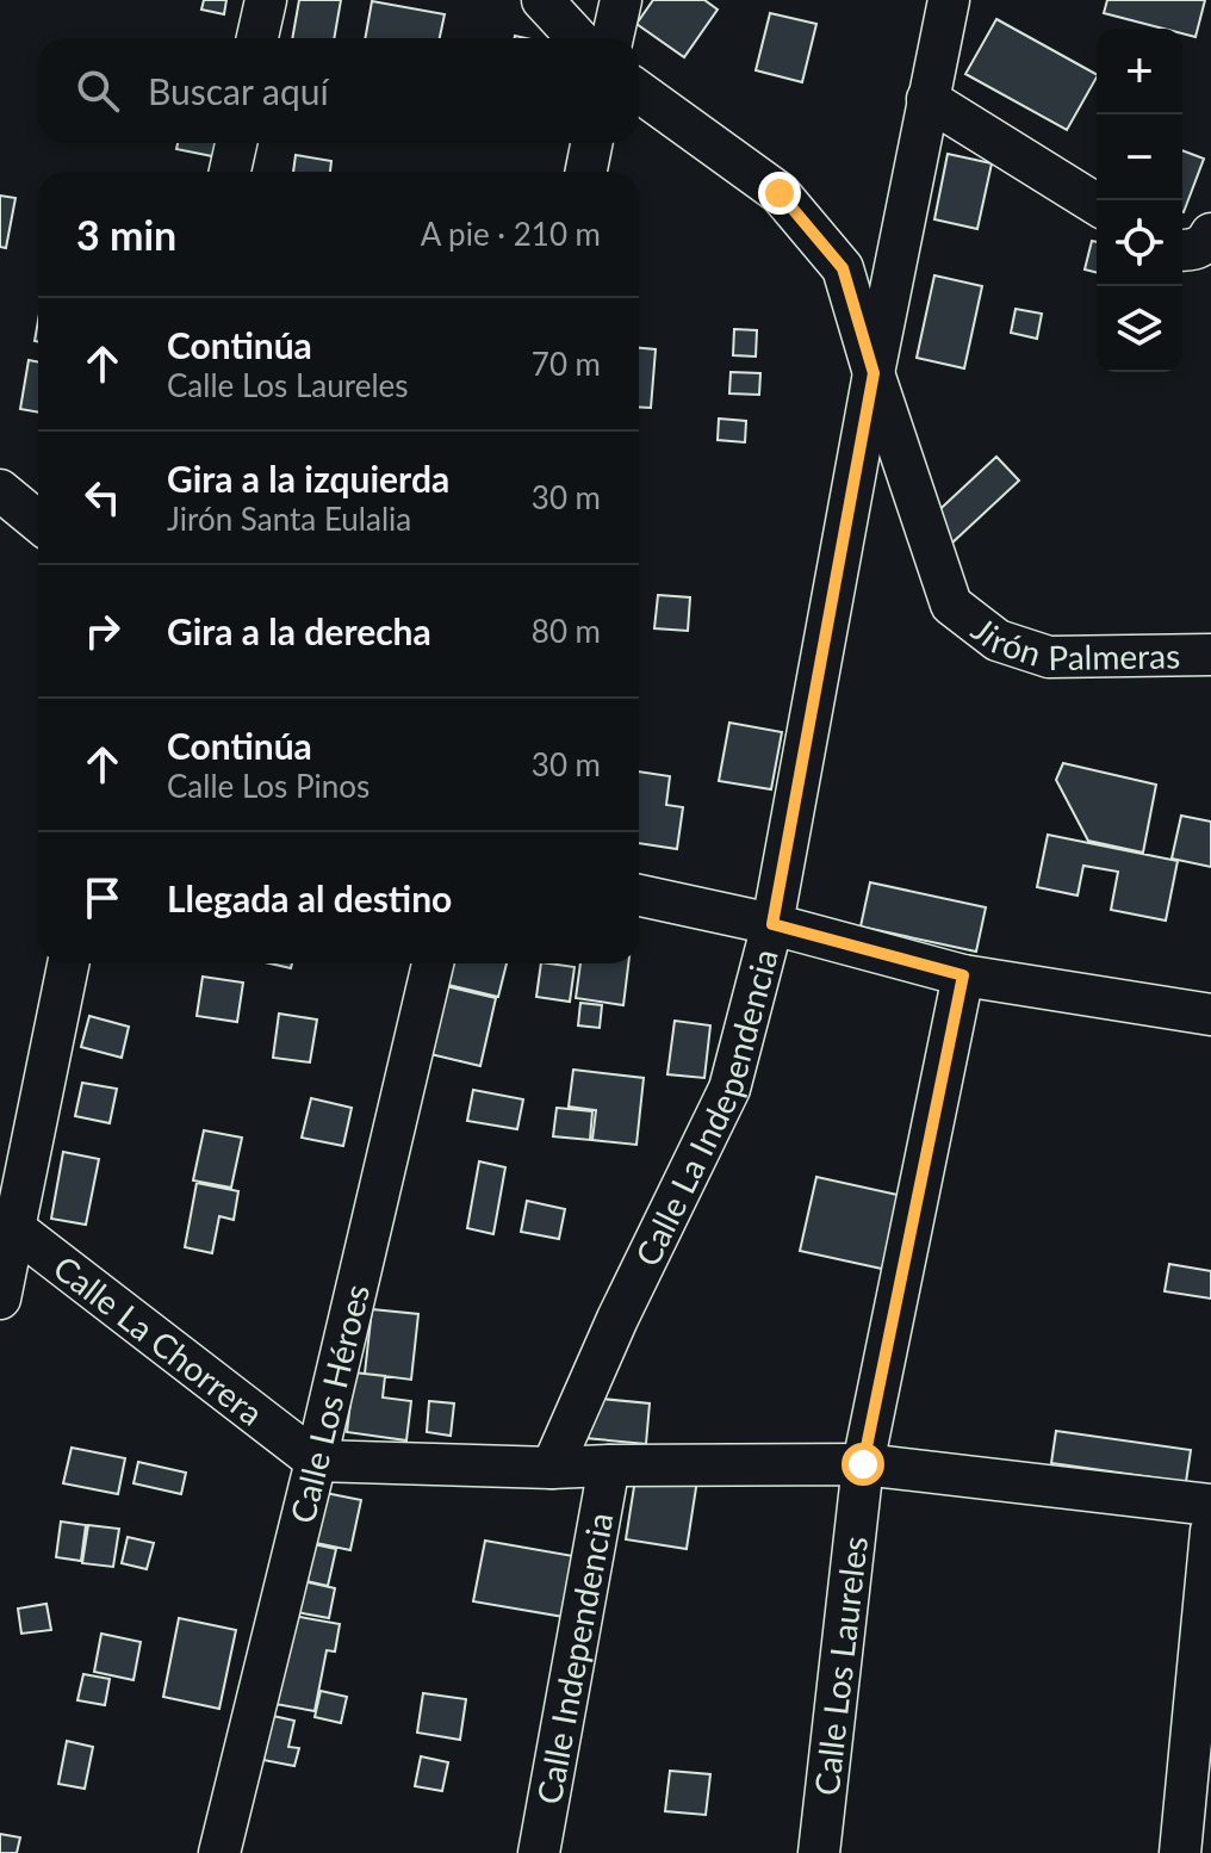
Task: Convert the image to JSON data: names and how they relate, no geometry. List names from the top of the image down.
{
  "streets": {
    "street": [
      "Jirón Palmeras",
      "Calle La Independencia",
      "Calle La Chorrera",
      "Calle Los Héroes",
      "Calle Independencia",
      "Calle Los Laureles"
    ]
  },
  "crossings": [
    ["Jirón Palmeras", "Calle La Independencia"],
    ["Calle La Chorrera", "Calle Los Héroes"]
  ],
  "page": {
    "map_buttons": ["+", "−"],
    "search": "Buscar aquí",
    "heading": ["3 min", "A pie · 210 m"],
    "list": [
      ["Continúa", "Calle Los Laureles", "70 m"],
      ["Gira a la izquierda", "Jirón Santa Eulalia", "30 m"],
      ["Gira a la derecha", "80 m"],
      ["Continúa", "Calle Los Pinos", "30 m"],
      "Llegada al destino"
    ]
  }
}
